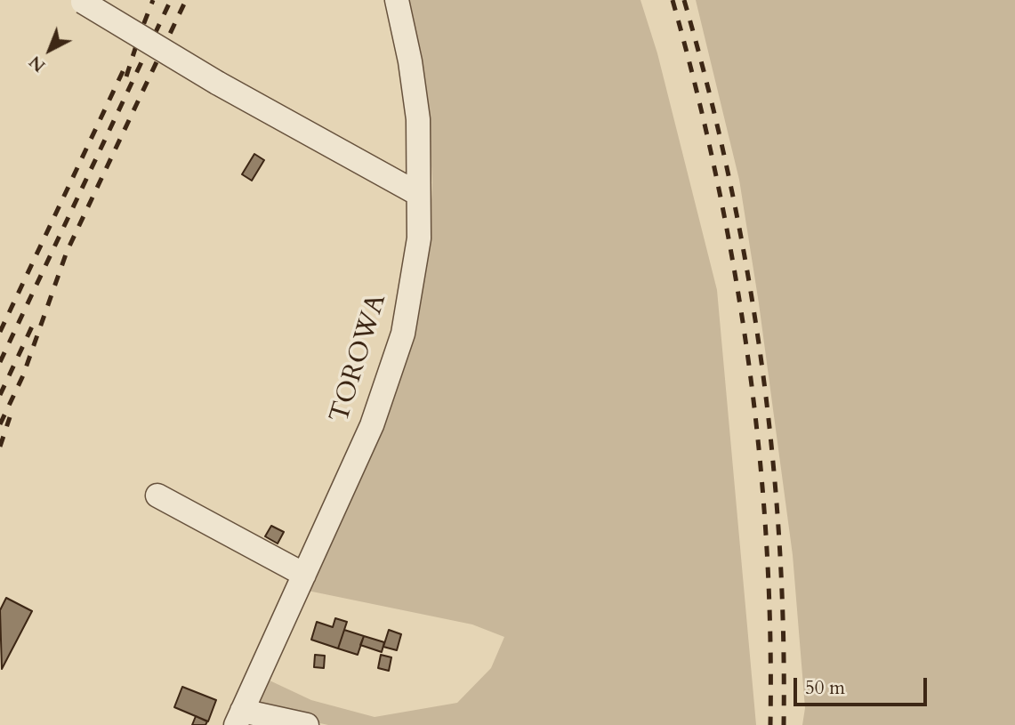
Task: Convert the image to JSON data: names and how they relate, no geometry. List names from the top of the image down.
{
  "streets": {
    "street": ["TOROWA"]
  },
  "scale_bar": "50 m",
  "north": "bottom left"
}
